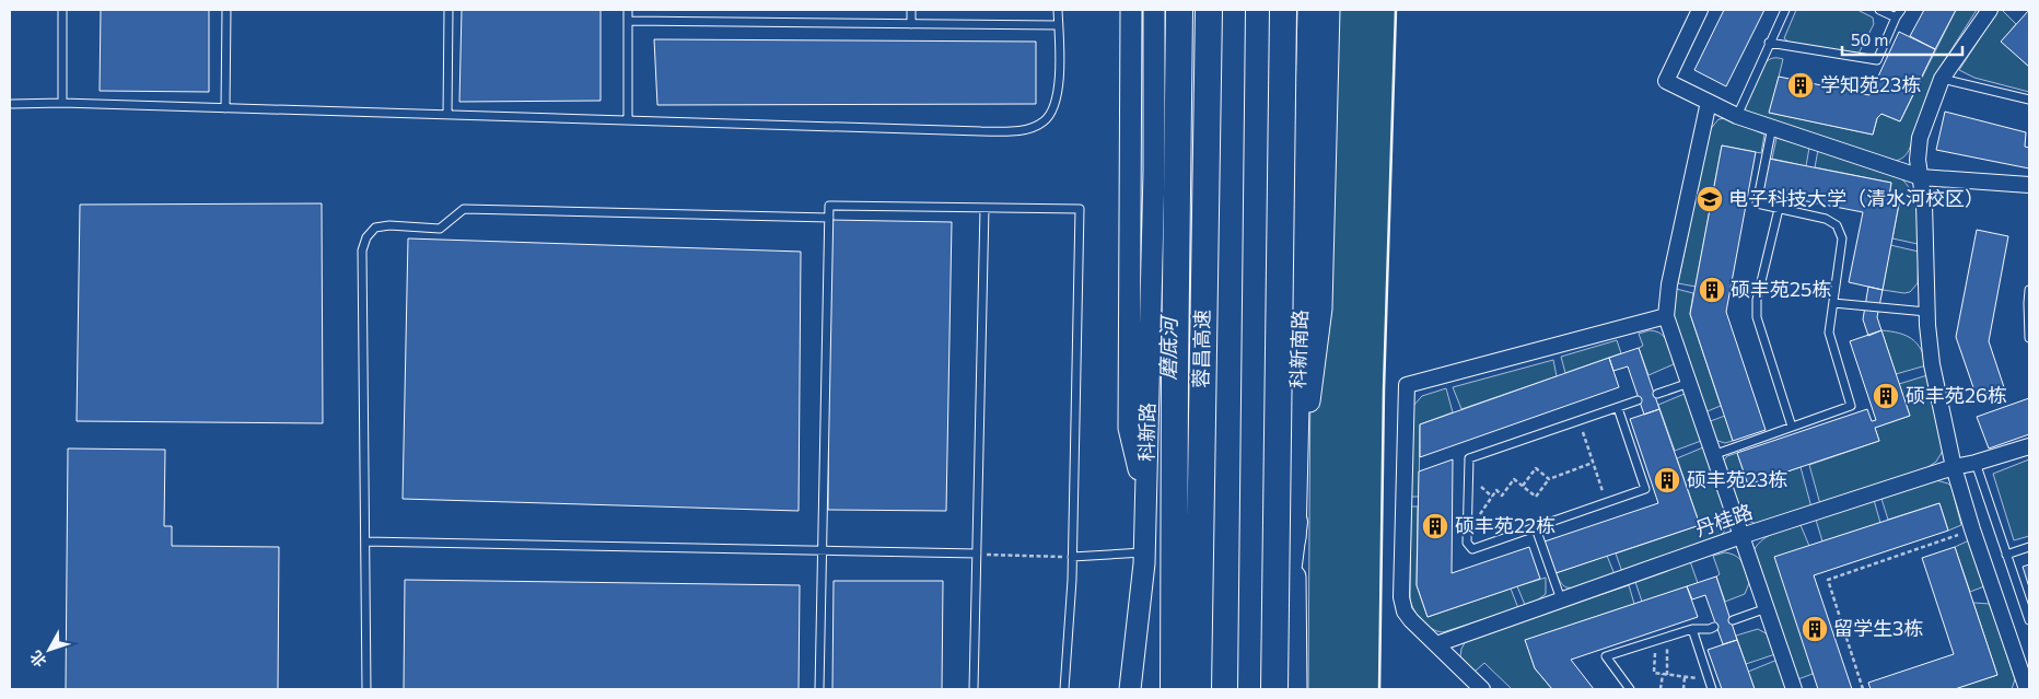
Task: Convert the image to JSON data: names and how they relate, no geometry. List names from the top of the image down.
{
  "streets": {
    "highway": ["蓉昌高速"],
    "main road": ["科新南路", "科新路"],
    "street": ["丹桂路"]
  },
  "water": ["磨底河"],
  "places": {
    "building": [
      "学知苑23栋",
      "硕丰苑25栋",
      "硕丰苑26栋",
      "硕丰苑23栋",
      "硕丰苑22栋",
      "留学生3栋"
    ],
    "school or university": ["电子科技大学（清水河校区）"]
  },
  "scale_bar": "50 m",
  "north": "bottom left"
}
